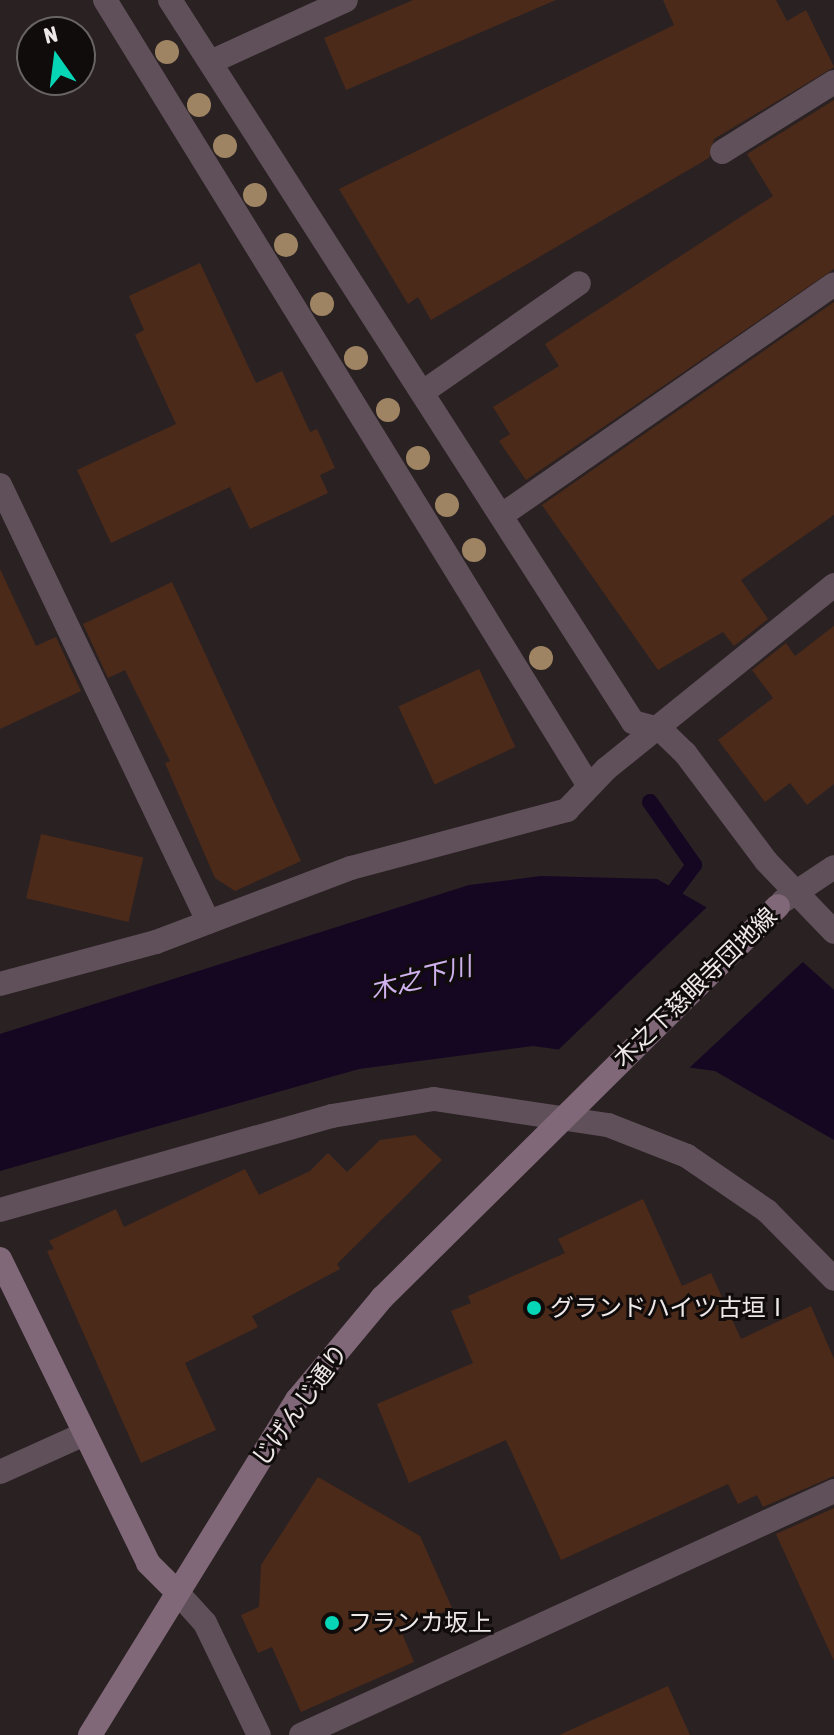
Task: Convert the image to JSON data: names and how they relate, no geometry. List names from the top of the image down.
{
  "streets": {
    "street": ["木之下慈眼寺団地線", "じげんじ通り"]
  },
  "crossings": [
    ["木之下慈眼寺団地線", "じげんじ通り"]
  ],
  "water": ["木之下川"],
  "places": ["グランドハイツ古垣Ⅰ", "フランカ坂上"],
  "north": "top"
}
